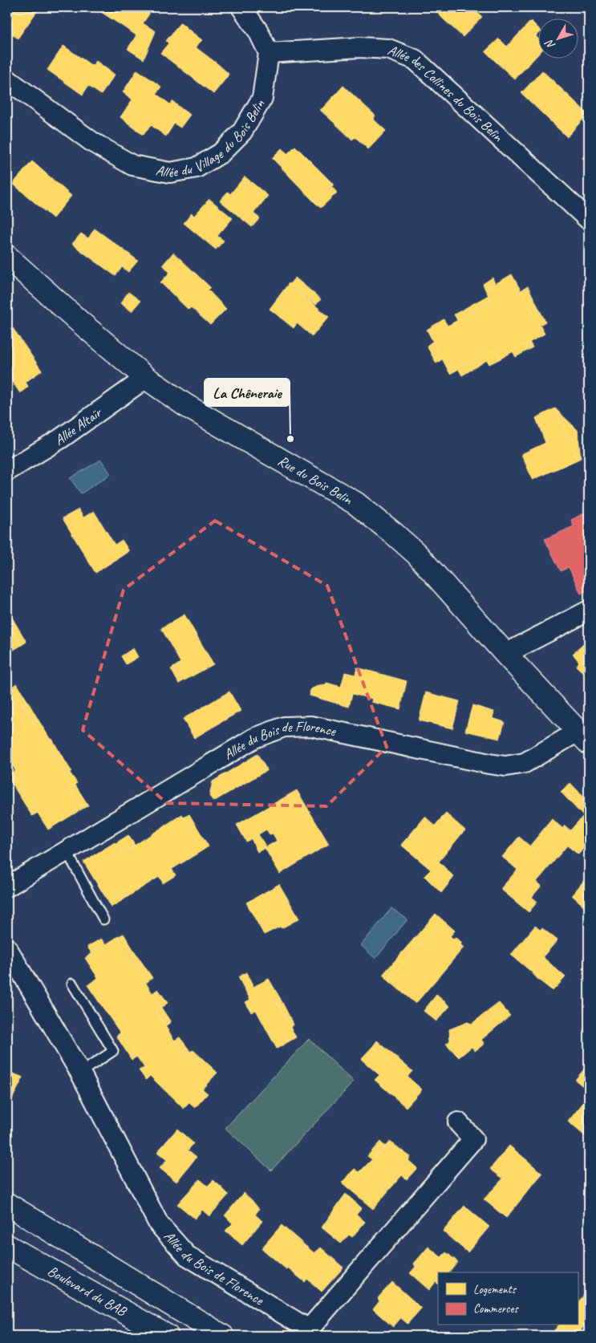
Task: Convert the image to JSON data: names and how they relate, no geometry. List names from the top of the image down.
{
  "streets": {
    "street": [
      "Allée des Collines du Bois Belin",
      "Allée du Village du Bois Belin",
      "Allée Altaïr",
      "Rue du Bois Belin",
      "Allée du Bois de Florence",
      "Boulevard du BAB"
    ]
  },
  "crossings": [
    ["Allée des Collines du Bois Belin", "Allée du Village du Bois Belin"],
    ["Allée Altaïr", "Rue du Bois Belin"],
    ["Rue du Bois Belin", "Allée du Bois de Florence"]
  ],
  "places": ["La Chêneraie"],
  "legend": ["Logements", "Commerces"],
  "north": "bottom left"
}
